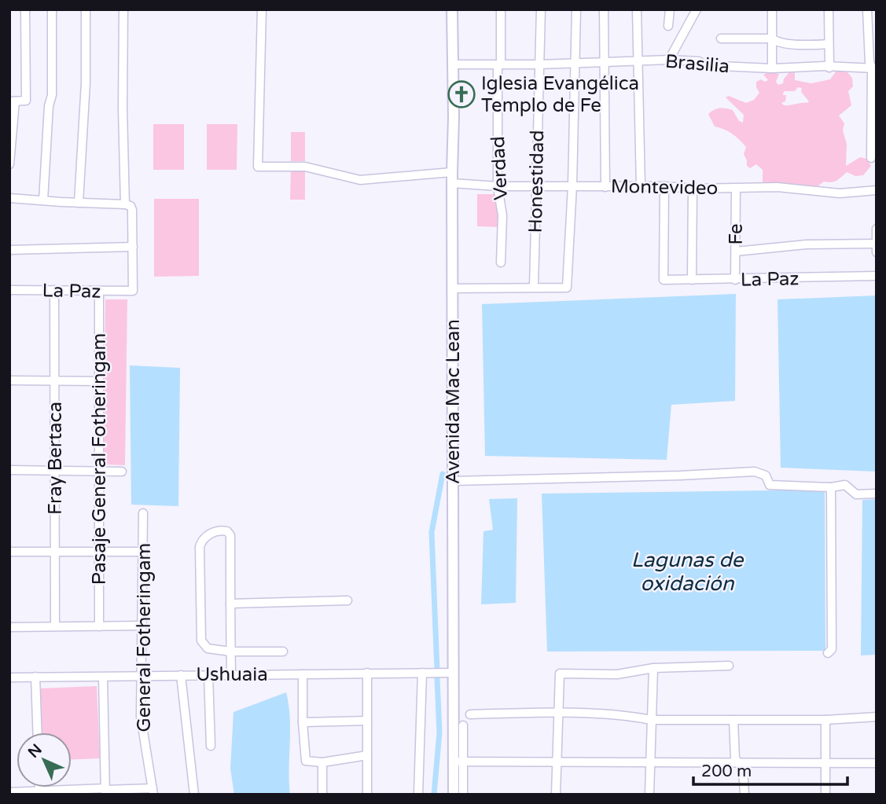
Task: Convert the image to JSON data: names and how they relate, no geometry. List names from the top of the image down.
{
  "streets": {
    "main road": ["Avenida Mac Lean"],
    "street": [
      "Brasilia",
      "Verdad",
      "Honestidad",
      "Montevideo",
      "Fe",
      "La Paz",
      "Fray Bertaca",
      "Pasaje General Fotheringam",
      "General Fotheringam",
      "Ushuaia"
    ]
  },
  "crossings": [
    ["Brasilia", "Verdad"],
    ["Brasilia", "Honestidad"],
    ["Brasilia", "Avenida Mac Lean"],
    ["Verdad", "Montevideo"],
    ["Honestidad", "Montevideo"],
    ["Montevideo", "Fe"],
    ["Montevideo", "La Paz"],
    ["Montevideo", "Avenida Mac Lean"],
    ["Fe", "La Paz"],
    ["La Paz", "Fray Bertaca"],
    ["La Paz", "Pasaje General Fotheringam"],
    ["Avenida Mac Lean", "Ushuaia"],
    ["General Fotheringam", "Ushuaia"]
  ],
  "water": ["Lagunas de oxidación"],
  "places": {
    "church": ["Iglesia Evangélica Templo de Fe"]
  },
  "scale_bar": "200 m",
  "north": "top left"
}
